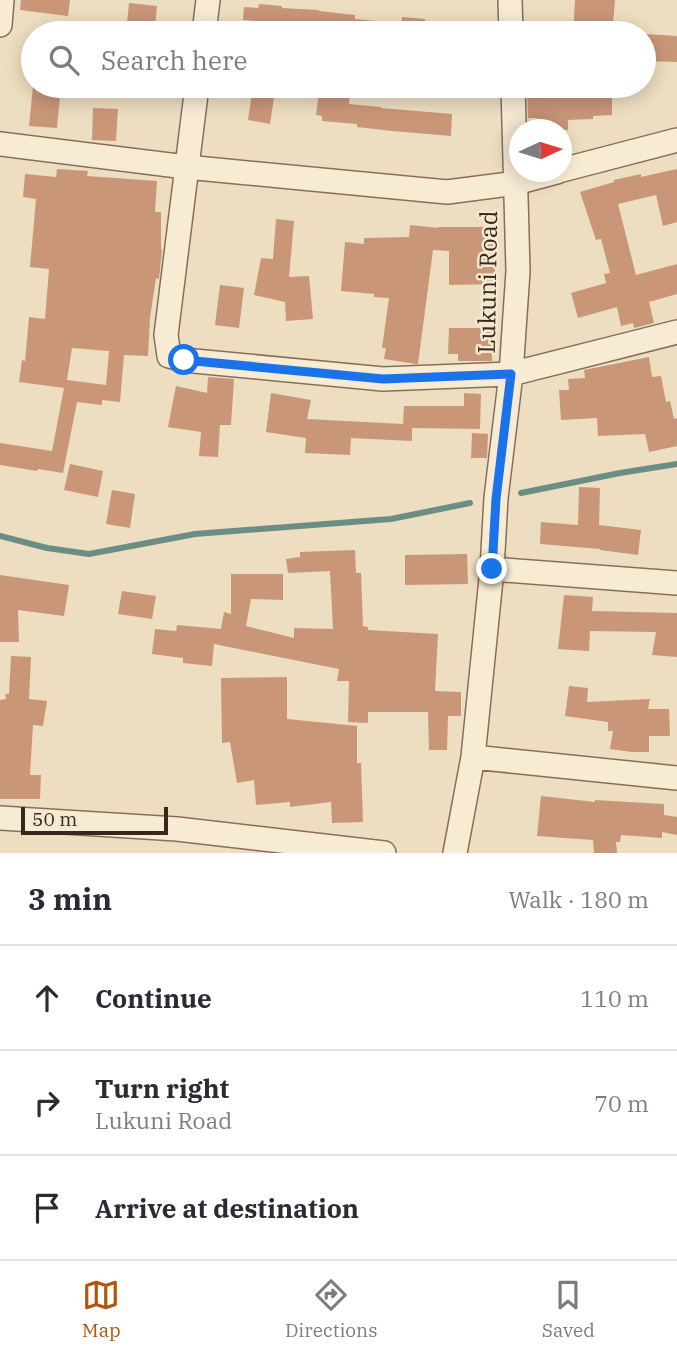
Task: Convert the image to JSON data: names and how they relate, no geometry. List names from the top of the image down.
{
  "streets": {
    "street": ["Lukuni Road"]
  },
  "scale_bar": "50 m",
  "north": "right",
  "page": {
    "search": "Search here",
    "scale": "50 m",
    "heading": ["3 min", "Walk · 180 m"],
    "list": [
      ["Continue", "110 m"],
      ["Turn right", "Lukuni Road", "70 m"],
      "Arrive at destination"
    ],
    "nav": ["Map", "Directions", "Saved"]
  }
}
